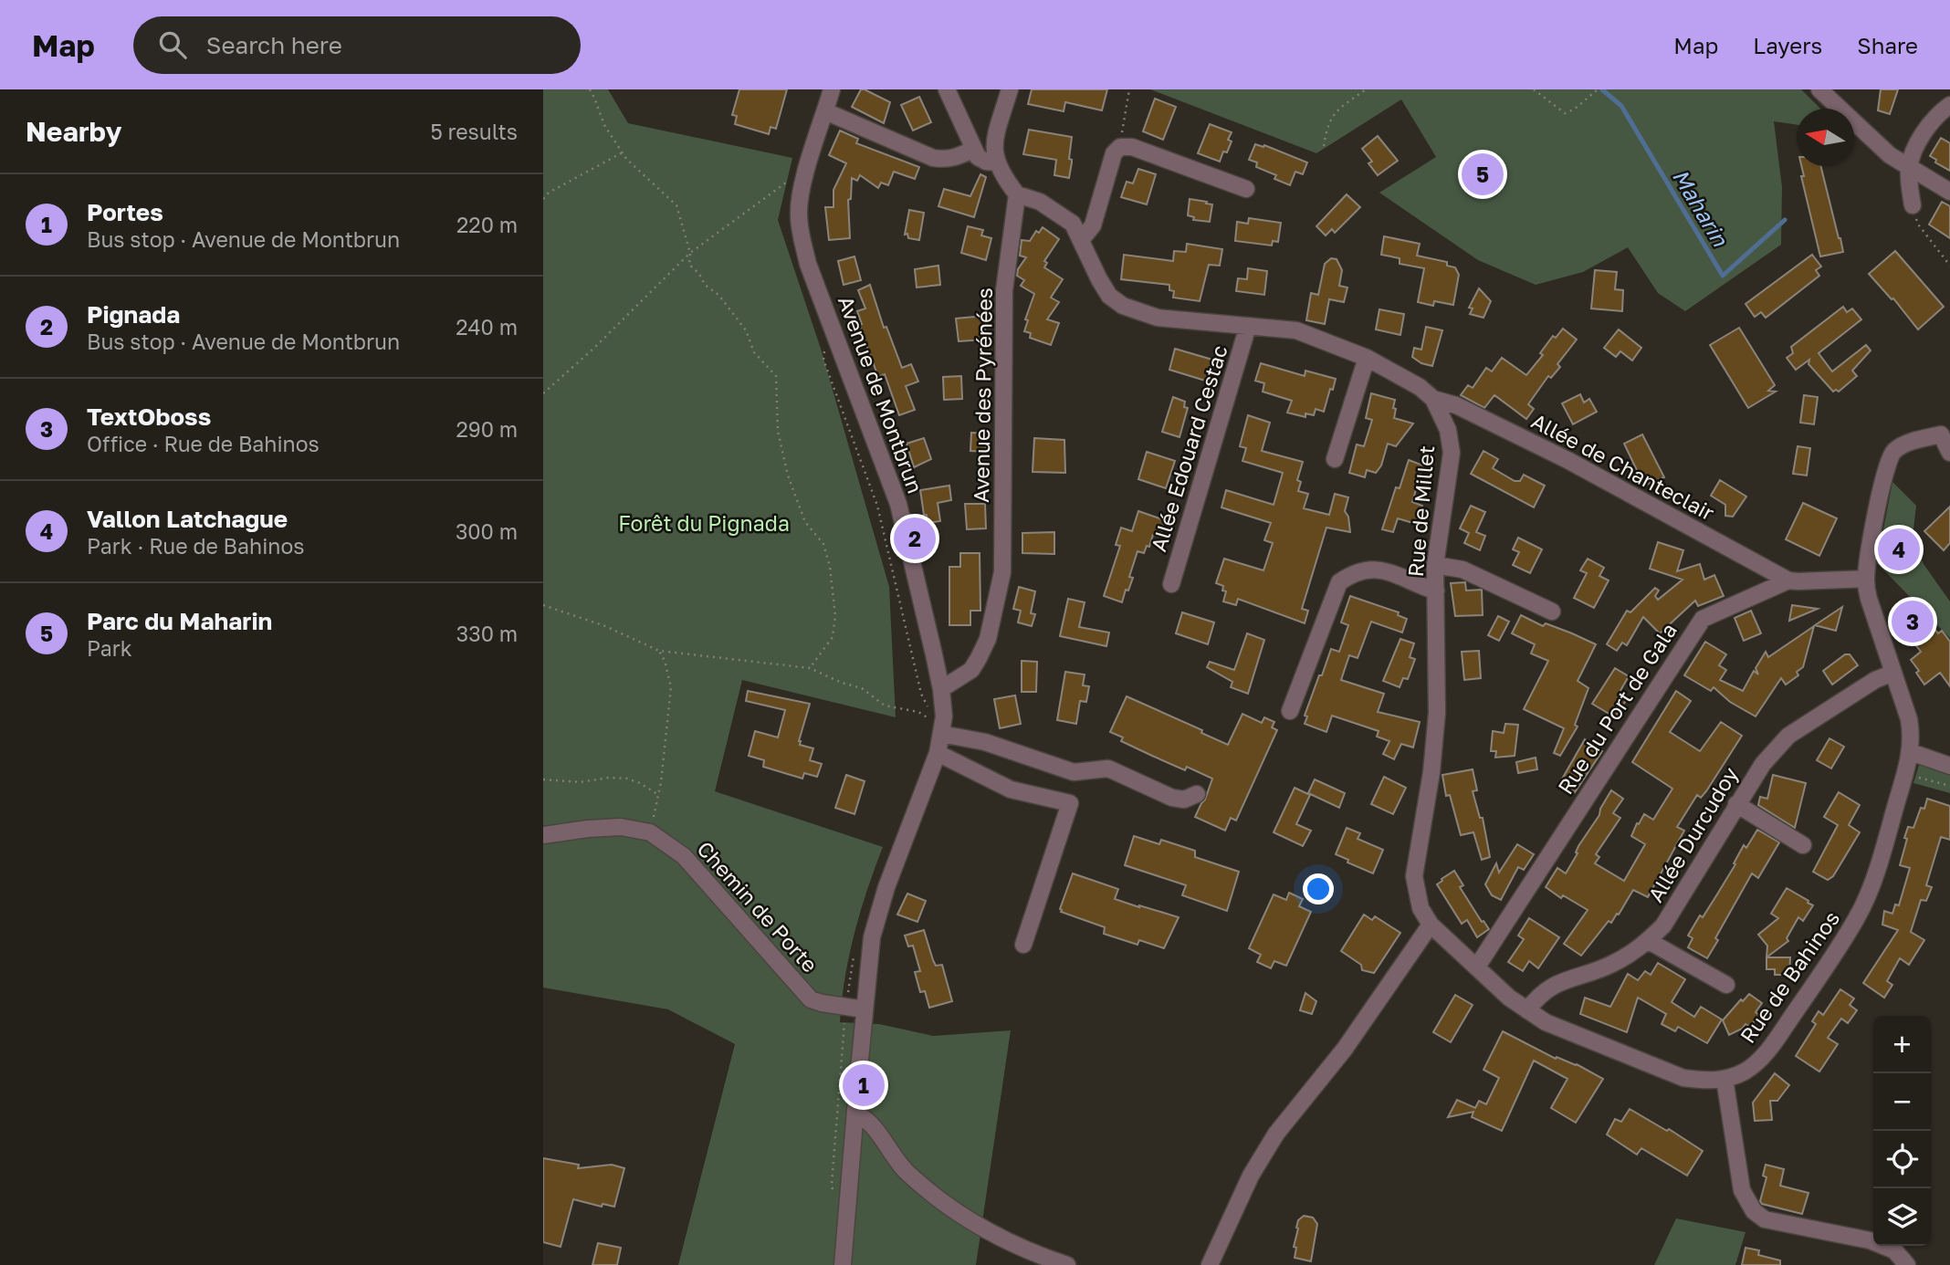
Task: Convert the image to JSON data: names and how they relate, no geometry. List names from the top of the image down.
{
  "streets": {
    "street": [
      "Avenue de Montbrun",
      "Avenue des Pyrénées",
      "Allée Edouard Cestac",
      "Allée de Chanteclair",
      "Rue de Millet",
      "Rue du Port de Gala",
      "Allée Durcudoy",
      "Chemin de Porte",
      "Rue de Bahinos"
    ]
  },
  "crossings": [
    ["Avenue de Montbrun", "Avenue des Pyrénées"],
    ["Avenue de Montbrun", "Chemin de Porte"],
    ["Avenue des Pyrénées", "Rue de Millet"],
    ["Allée Edouard Cestac", "Rue de Millet"],
    ["Allée de Chanteclair", "Rue de Millet"],
    ["Allée de Chanteclair", "Rue du Port de Gala"],
    ["Rue de Millet", "Rue de Bahinos"],
    ["Rue du Port de Gala", "Rue de Bahinos"],
    ["Allée Durcudoy", "Rue de Bahinos"]
  ],
  "water": ["Maharin"],
  "parks": ["Forêt du Pignada"],
  "north": "left",
  "page": {
    "header": "Map",
    "search": "Search here",
    "nav": ["Map", "Layers", "Share"],
    "heading": ["Nearby", "5 results"],
    "pins": [
      "5",
      "2",
      "4",
      "3",
      "1"
    ],
    "list": [
      {
        "mark": "1",
        "name": "Portes",
        "note": "Bus stop · Avenue de Montbrun",
        "value": "220 m"
      },
      {
        "mark": "2",
        "name": "Pignada",
        "note": "Bus stop · Avenue de Montbrun",
        "value": "240 m"
      },
      {
        "mark": "3",
        "name": "TextOboss",
        "note": "Office · Rue de Bahinos",
        "value": "290 m"
      },
      {
        "mark": "4",
        "name": "Vallon Latchague",
        "note": "Park · Rue de Bahinos",
        "value": "300 m"
      },
      {
        "mark": "5",
        "name": "Parc du Maharin",
        "note": "Park",
        "value": "330 m"
      }
    ],
    "map_buttons": ["+", "−"]
  }
}
